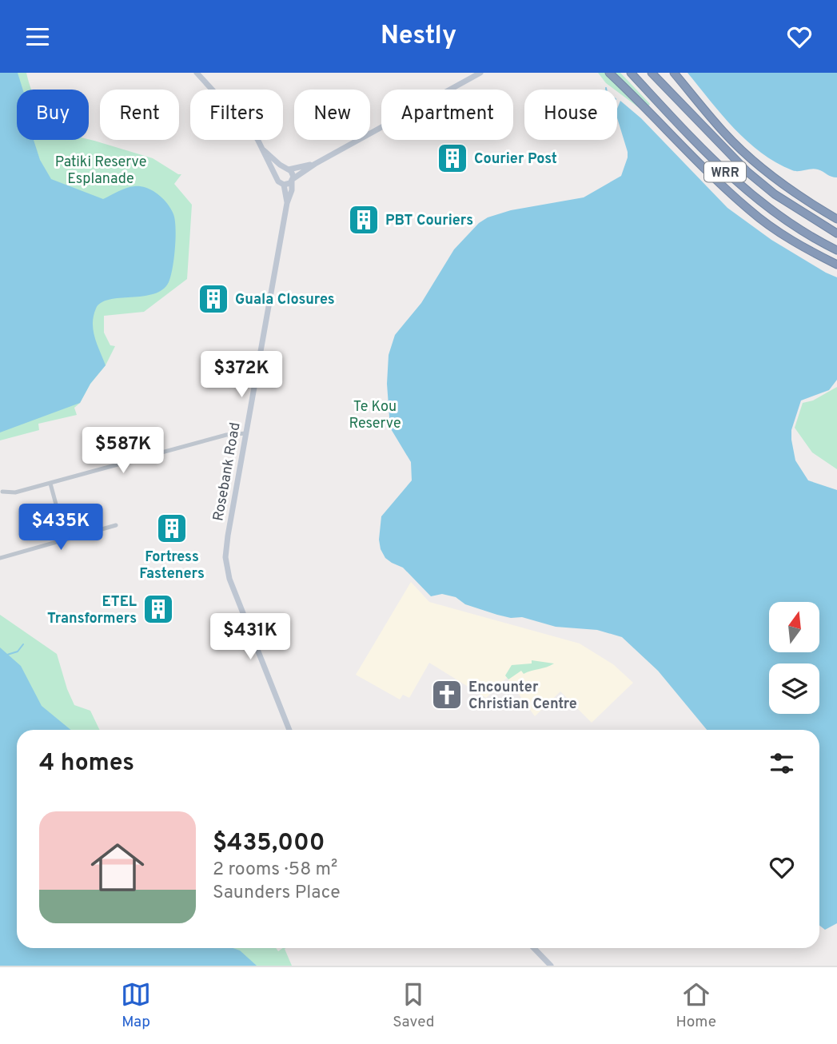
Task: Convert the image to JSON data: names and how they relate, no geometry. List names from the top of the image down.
{
  "streets": {
    "highway": ["WRR"],
    "main road": ["Rosebank Road"]
  },
  "parks": ["Patiki Reserve Esplanade", "Te Kou Reserve"],
  "places": {
    "building": [
      "Courier Post",
      "PBT Couriers",
      "Guala Closures",
      "Fortress Fasteners",
      "ETEL Transformers"
    ],
    "church": ["Encounter Christian Centre"]
  },
  "north": "top",
  "page": {
    "header": "Nestly",
    "chip": [
      "Buy",
      "Rent",
      "Filters",
      "New",
      "Apartment",
      "House"
    ],
    "price": [
      "$372K",
      "$587K",
      "$435K",
      "$431K"
    ],
    "heading": "4 homes",
    "list": [
      {
        "name": "$435,000",
        "note": "2 rooms · 58 m² · Saunders Place"
      }
    ],
    "tabs": ["Map", "Saved", "Home"]
  }
}
